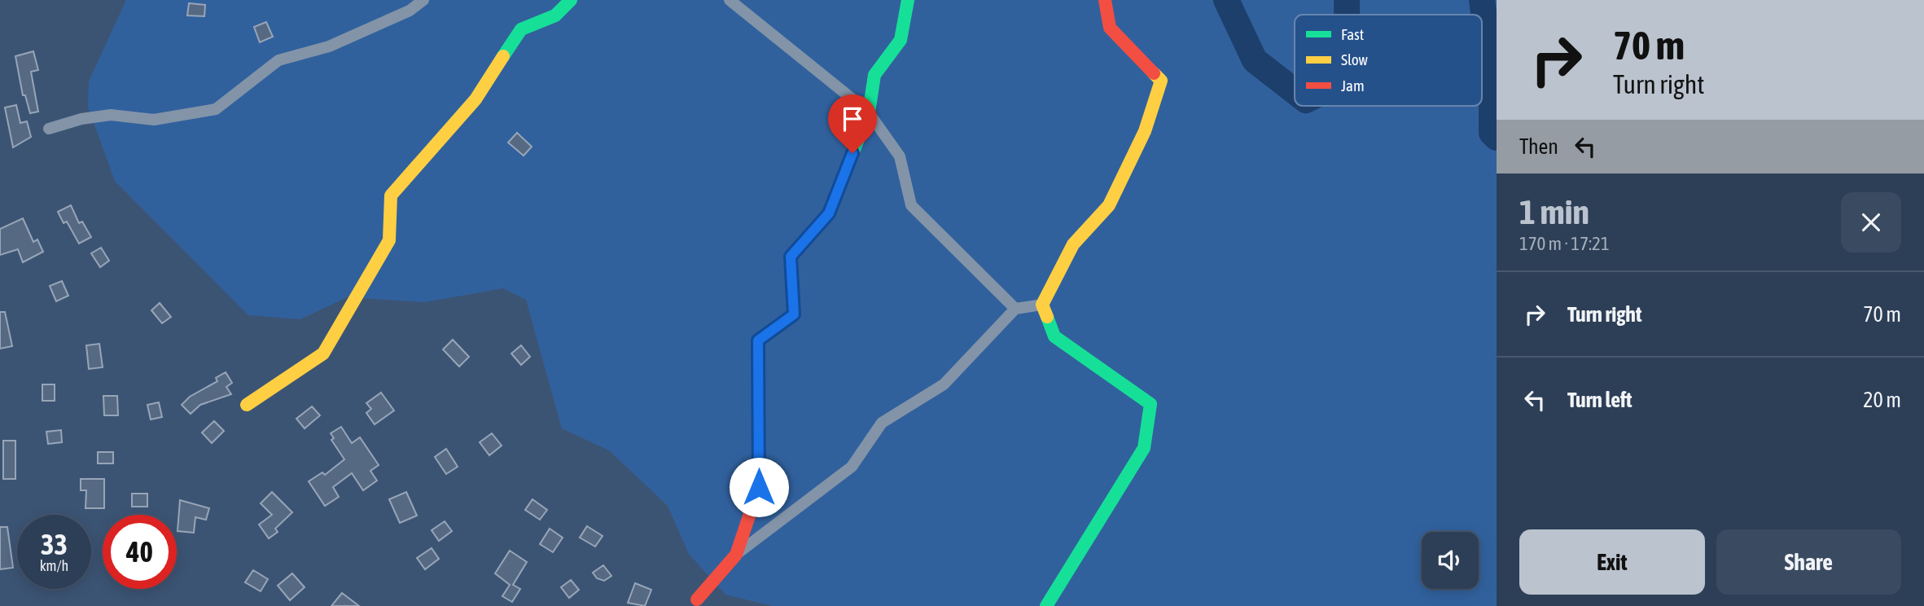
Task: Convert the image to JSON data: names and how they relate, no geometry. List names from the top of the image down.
{
  "legend": ["Fast", "Slow", "Jam"],
  "page": {
    "turn": ["70 m", "Turn right"],
    "then": "Then",
    "heading": ["1 min", "170 m · 17:21"],
    "list": [
      {
        "name": "Turn right",
        "value": "70 m"
      },
      {
        "name": "Turn left",
        "value": "20 m"
      }
    ],
    "speed": "33 km/h",
    "limit": "40",
    "buttons": ["Exit", "Share"]
  }
}
